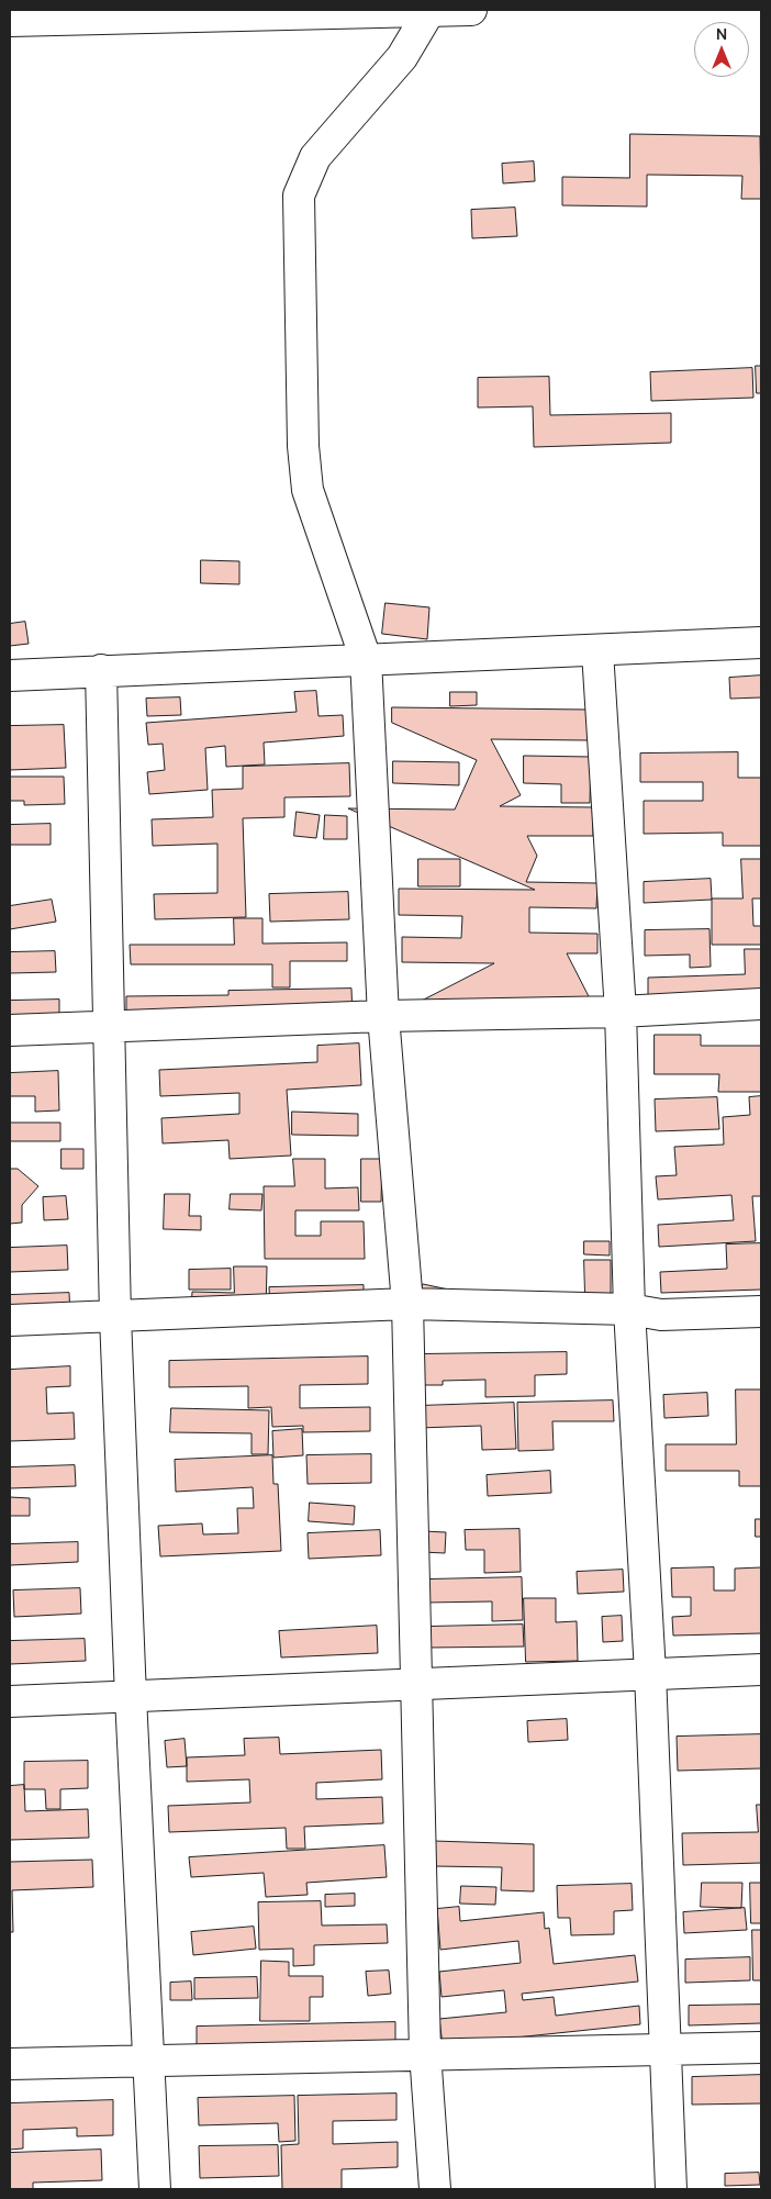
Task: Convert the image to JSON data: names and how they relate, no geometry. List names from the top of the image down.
{
  "north": "top"
}
